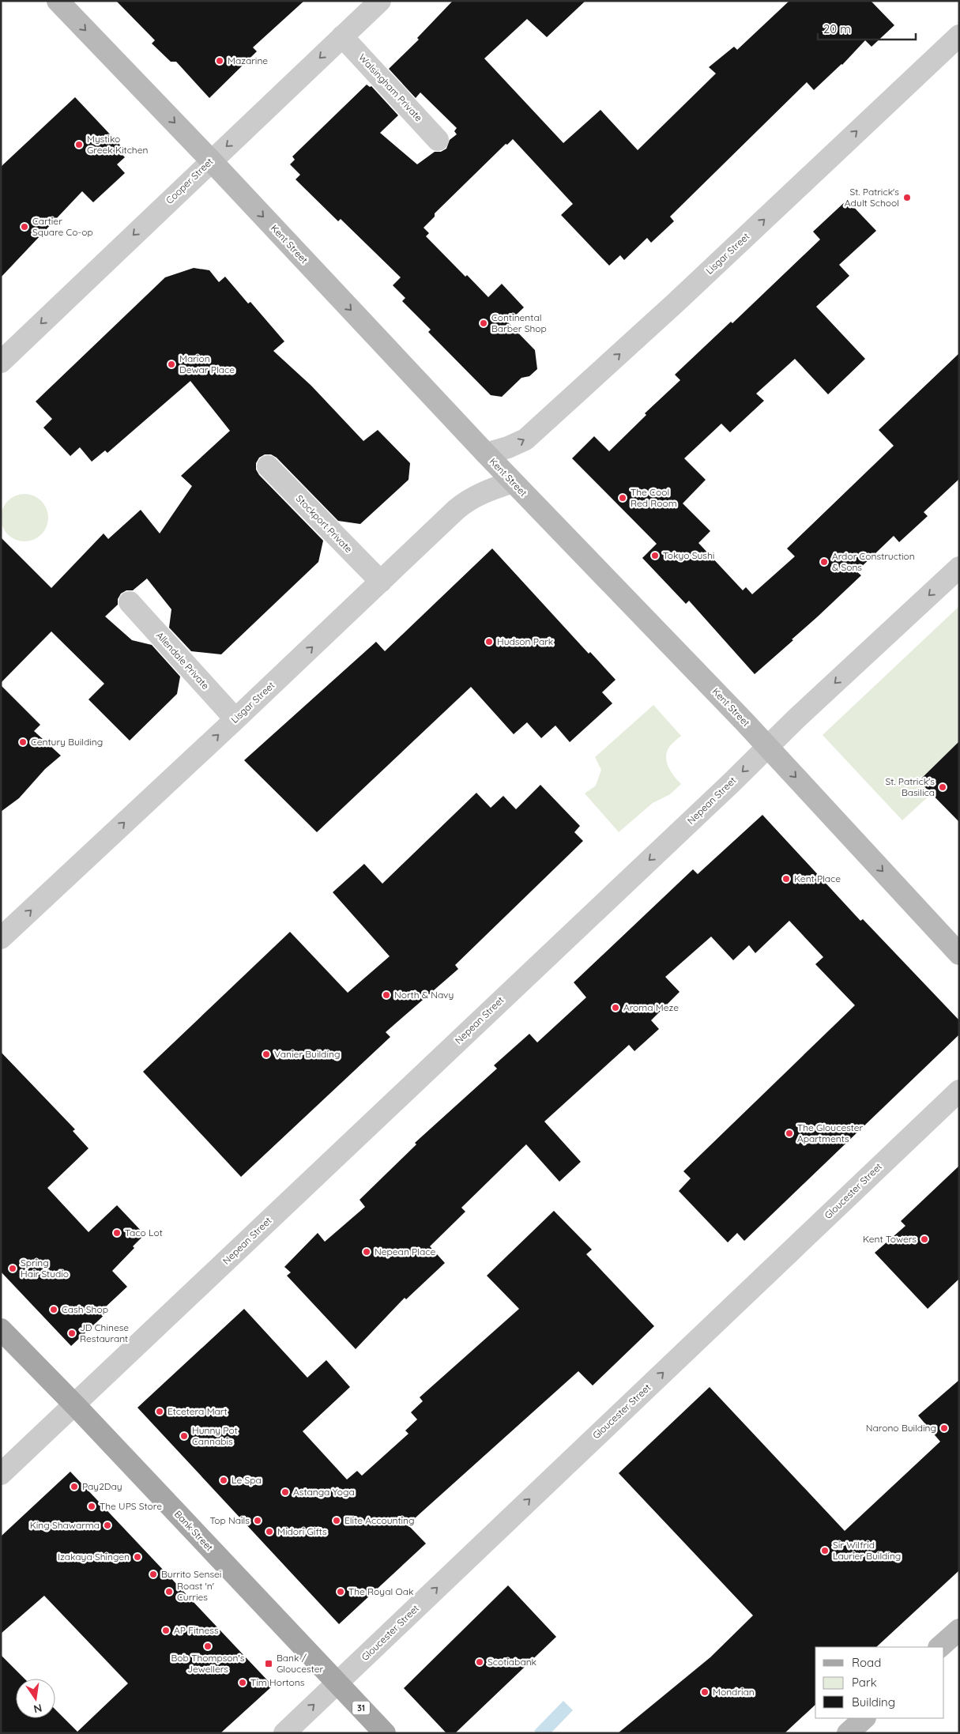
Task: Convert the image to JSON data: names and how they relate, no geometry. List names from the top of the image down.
{
  "streets": {
    "main road": ["Kent Street", "Bank Street", "31"],
    "street": [
      "Walsingham Private",
      "Cooper Street",
      "Lisgar Street",
      "Stockport Private",
      "Allendale Private",
      "Nepean Street",
      "Gloucester Street"
    ]
  },
  "crossings": [
    ["Walsingham Private", "Cooper Street"],
    ["Cooper Street", "Kent Street"],
    ["Kent Street", "Lisgar Street"],
    ["Kent Street", "Nepean Street"],
    ["Lisgar Street", "Stockport Private"],
    ["Lisgar Street", "Allendale Private"],
    ["Nepean Street", "Bank Street"],
    ["Gloucester Street", "Bank Street"]
  ],
  "one_way": [
    "Cooper Street",
    "Kent Street",
    "Lisgar Street",
    "Nepean Street",
    "Gloucester Street"
  ],
  "places": {
    "other": [
      "Mazarine",
      "Mystiko Greek Kitchen",
      "St. Patrick's Adult School",
      "Cartier Square Co-op",
      "Continental Barber Shop",
      "Marion Dewar Place",
      "The Cool Red Room",
      "Tokyo Sushi",
      "Ardor Construction & Sons",
      "Hudson Park",
      "Century Building",
      "St. Patrick's Basilica",
      "Kent Place",
      "North & Navy",
      "Aroma Meze",
      "Vanier Building",
      "The Gloucester Apartments",
      "Taco Lot",
      "Kent Towers",
      "Nepean Place",
      "Spring Hair Studio",
      "Cash Shop",
      "JD Chinese Restaurant",
      "Etcetera Mart",
      "Narono Building",
      "Hunny Pot Cannabis",
      "Le Spa",
      "Pay2Day",
      "Astanga Yoga",
      "The UPS Store",
      "Top Nails",
      "Elite Accounting",
      "King Shawarma",
      "Midori Gifts",
      "Sir Wilfrid Laurier Building",
      "Izakaya Shingen",
      "Burrito Sensei",
      "Roast 'n' Curries",
      "The Royal Oak",
      "AP Fitness",
      "Bob Thompson's Jewellers",
      "Scotiabank",
      "Tim Hortons",
      "Mondrian"
    ],
    "transit": ["Bank / Gloucester"]
  },
  "legend": ["Road", "Park", "Building"],
  "scale_bar": "20 m",
  "north": "bottom"
}
